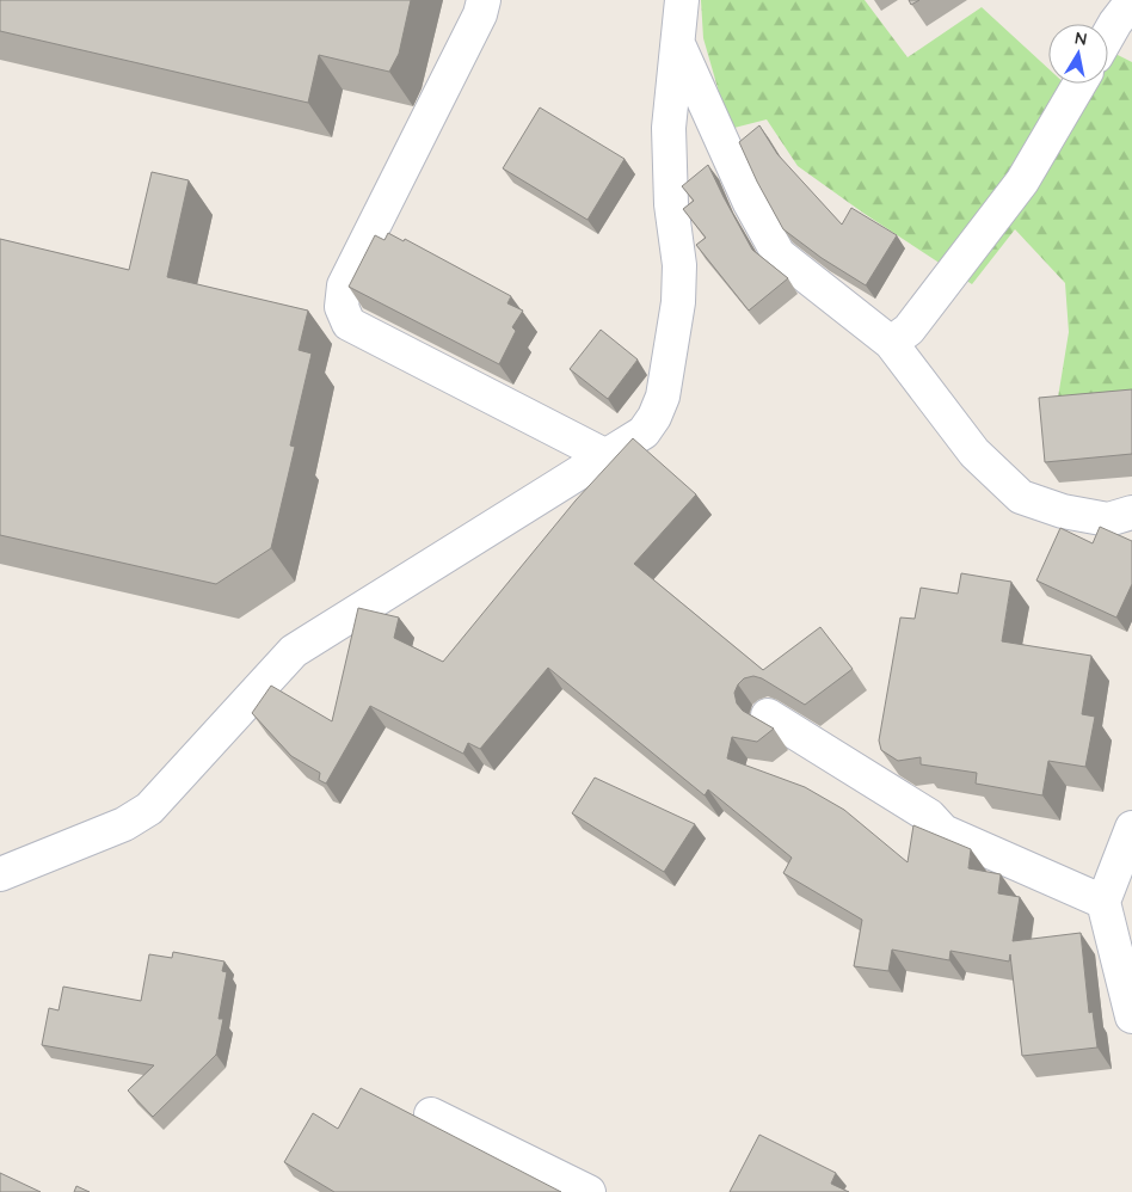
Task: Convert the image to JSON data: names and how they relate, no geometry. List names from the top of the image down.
{
  "north": "top"
}
